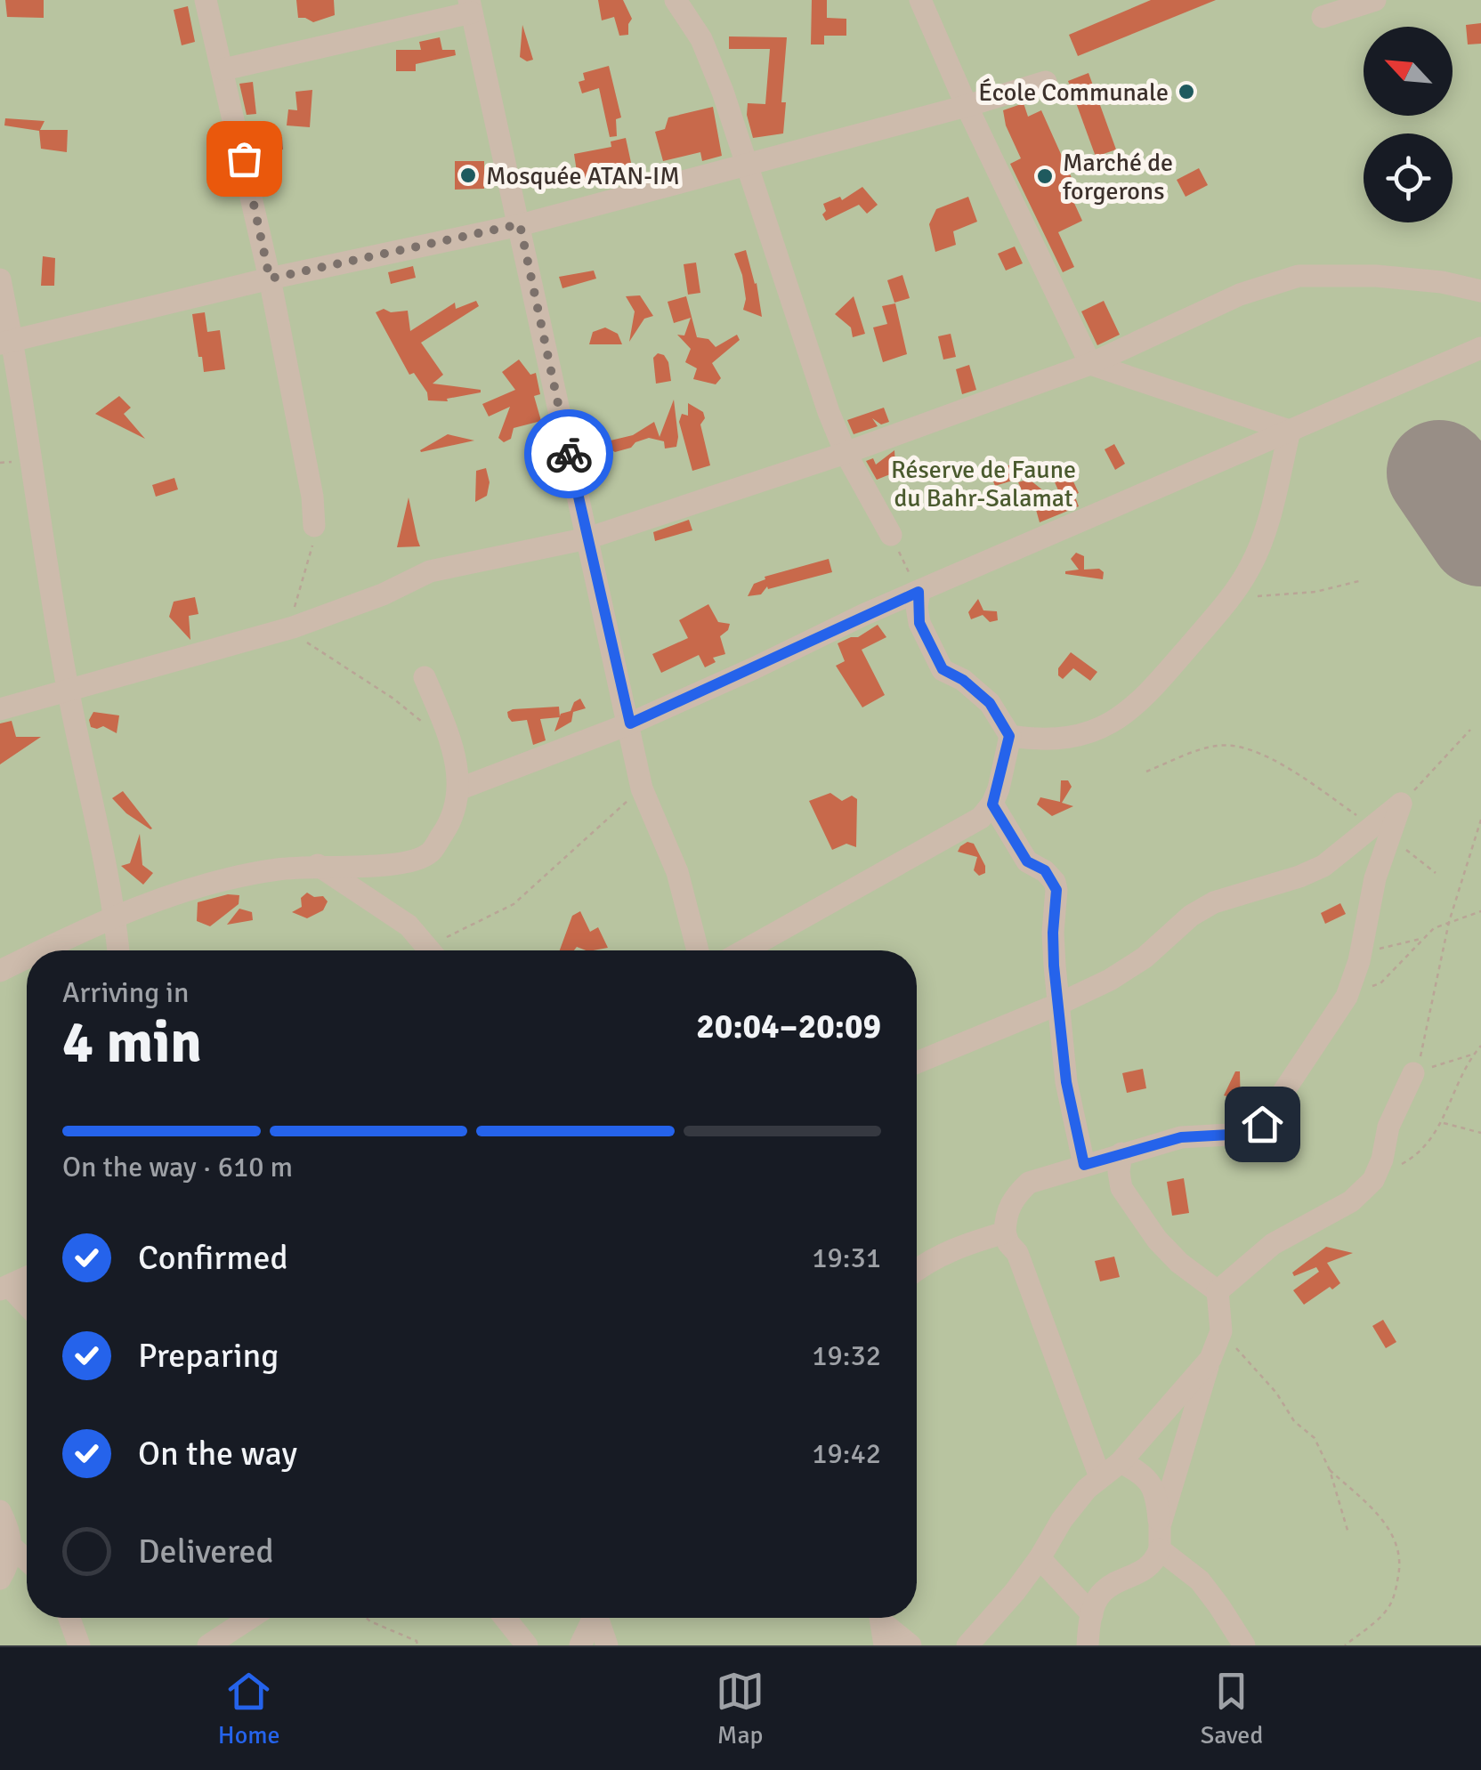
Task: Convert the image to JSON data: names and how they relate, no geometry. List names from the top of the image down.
{
  "parks": ["Réserve de Faune du Bahr-Salamat"],
  "places": ["École Communale", "Mosquée ATAN-IM", "Marché de forgerons"],
  "north": "top left",
  "page": {
    "heading": ["4 min", "Arriving in", "20:04–20:09"],
    "bar": "On the way · 610 m",
    "list": [
      ["Confirmed", "19:31"],
      ["Preparing", "19:32"],
      ["On the way", "19:42"],
      "Delivered"
    ],
    "tabs": ["Home", "Map", "Saved"]
  }
}
